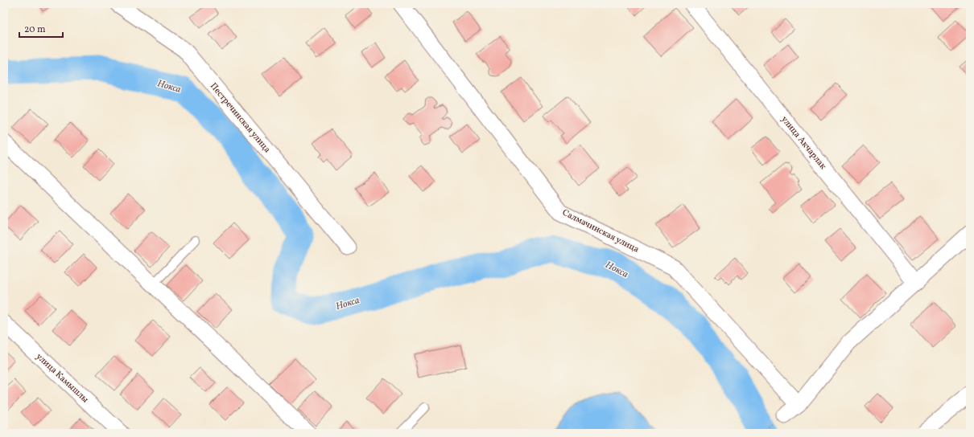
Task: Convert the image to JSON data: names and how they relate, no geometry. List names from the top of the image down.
{
  "streets": {
    "street": [
      "Пестречинская улица",
      "улица Акчарлак",
      "Салмачинская улица",
      "улица Камышлы"
    ]
  },
  "water": ["Нокса"],
  "scale_bar": "20 m"
}
